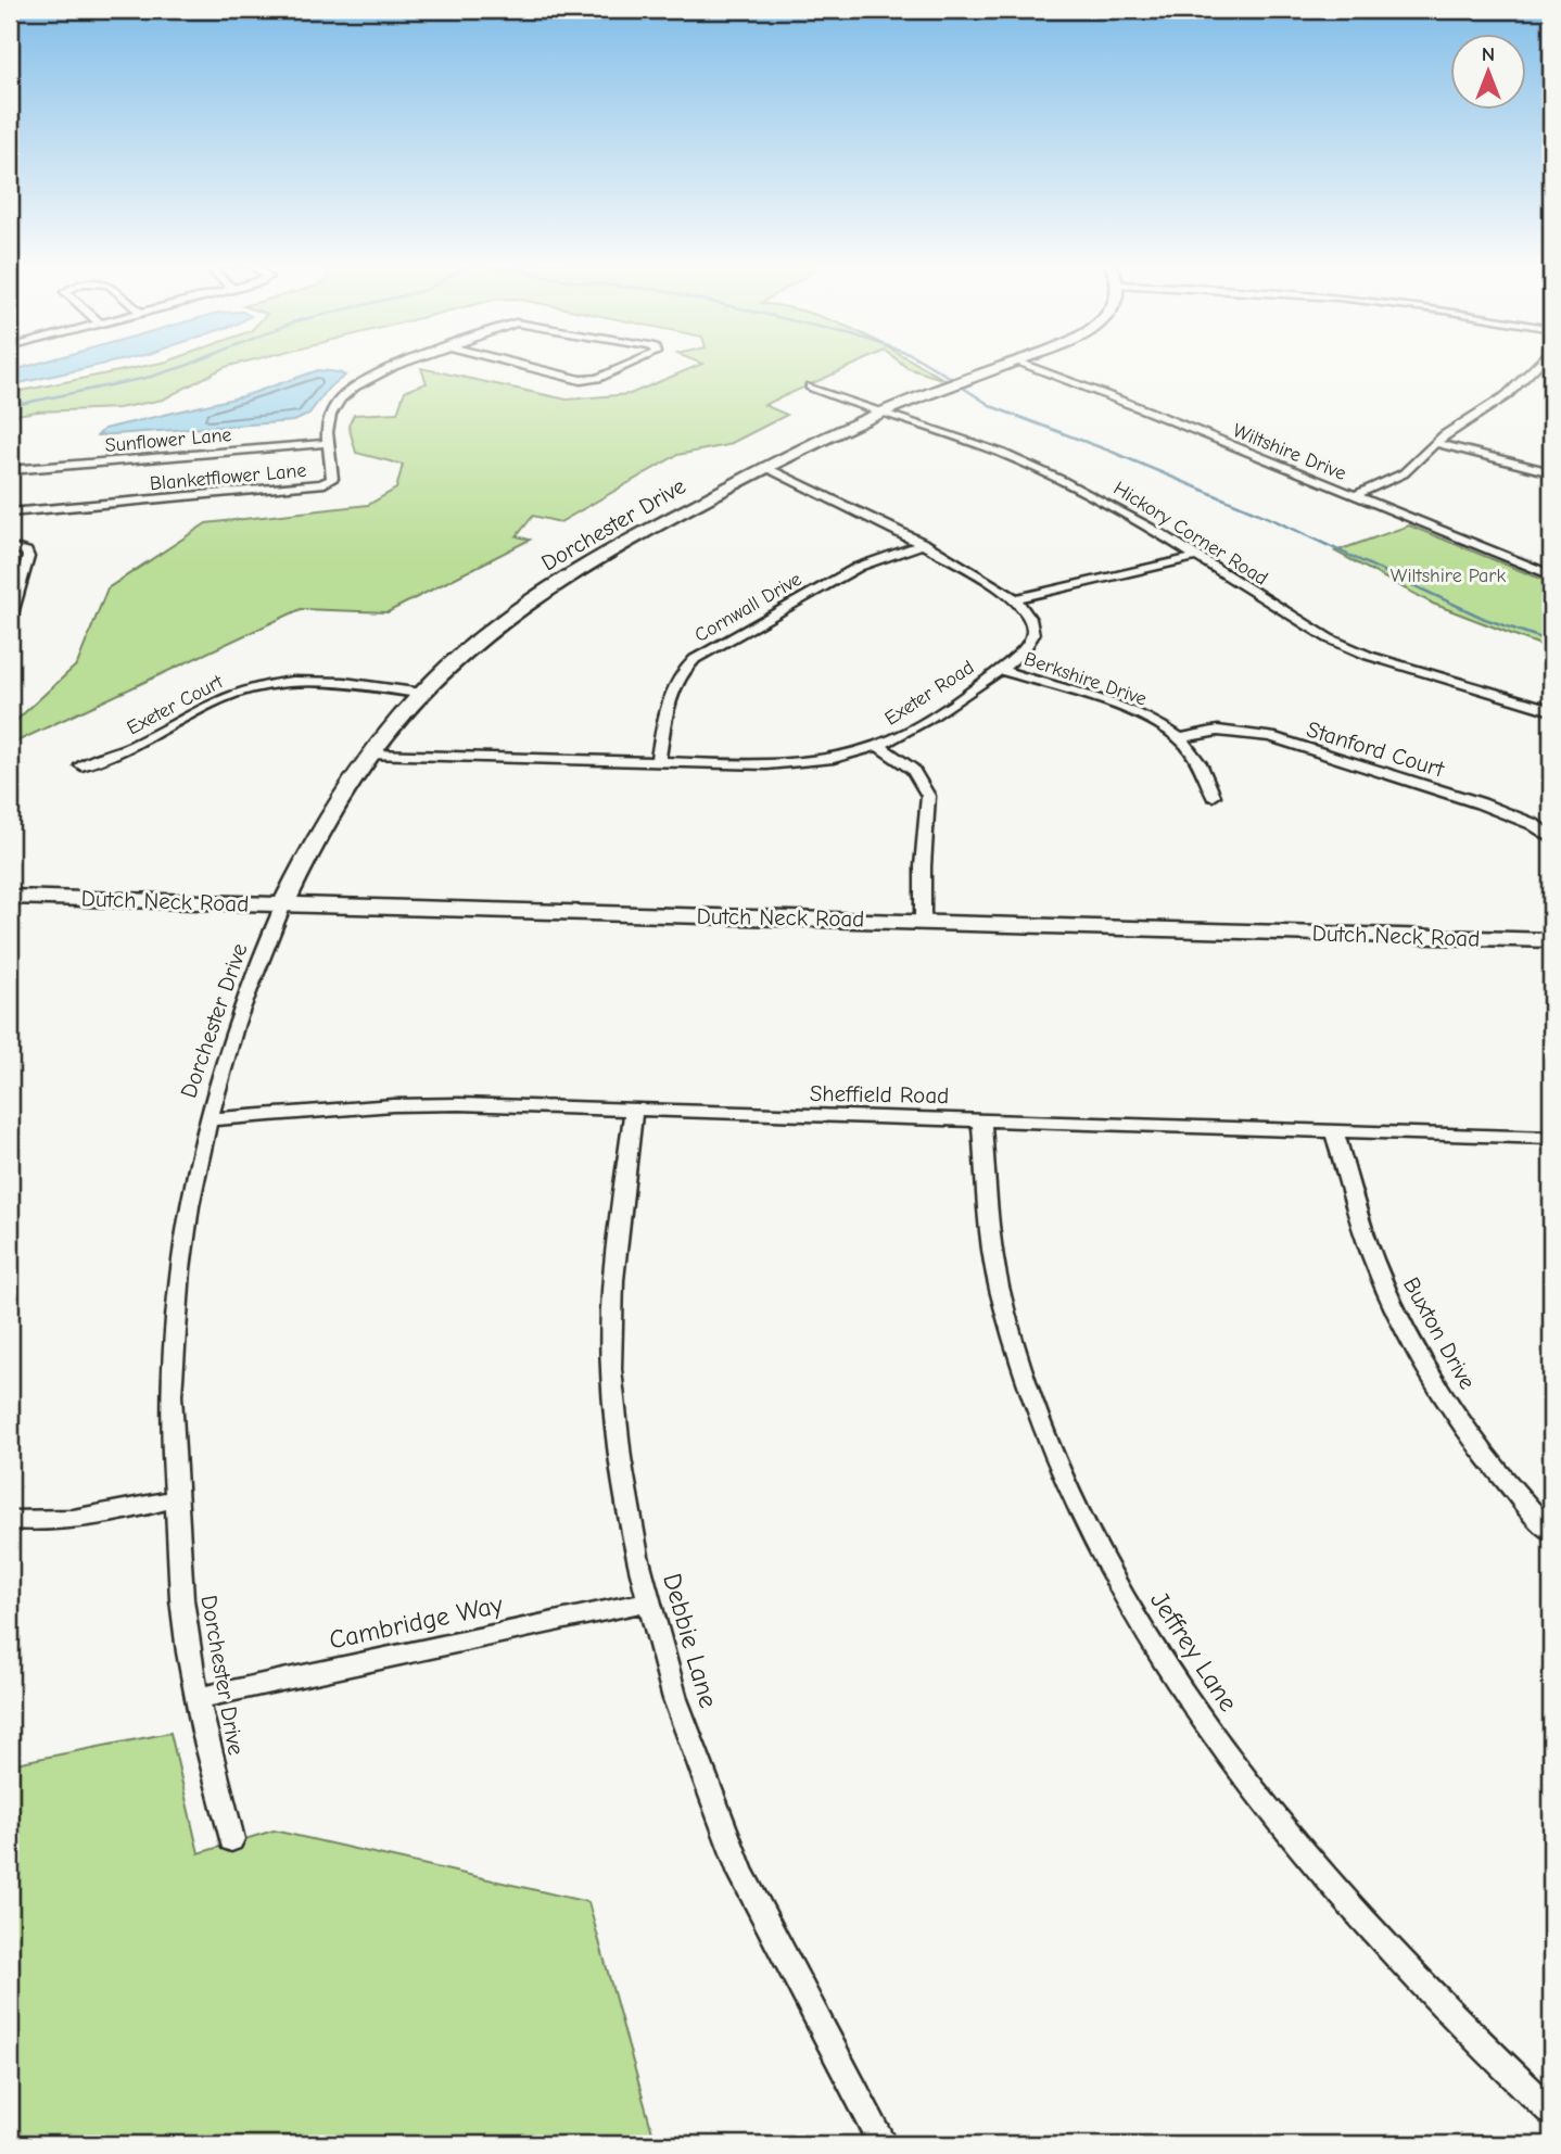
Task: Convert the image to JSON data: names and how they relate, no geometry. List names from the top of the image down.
{
  "streets": {
    "street": [
      "Sunflower Lane",
      "Wiltshire Drive",
      "Blanketflower Lane",
      "Dorchester Drive",
      "Hickory Corner Road",
      "Cornwall Drive",
      "Berkshire Drive",
      "Exeter Road",
      "Exeter Court",
      "Stanford Court",
      "Dutch Neck Road",
      "Sheffield Road",
      "Buxton Drive",
      "Cambridge Way",
      "Debbie Lane",
      "Jeffrey Lane"
    ]
  },
  "crossings": [
    ["Sunflower Lane", "Blanketflower Lane"],
    ["Dorchester Drive", "Hickory Corner Road"],
    ["Dorchester Drive", "Exeter Road"],
    ["Dorchester Drive", "Exeter Court"],
    ["Dorchester Drive", "Dutch Neck Road"],
    ["Dorchester Drive", "Sheffield Road"],
    ["Dorchester Drive", "Cambridge Way"],
    ["Cornwall Drive", "Exeter Road"],
    ["Berkshire Drive", "Exeter Road"],
    ["Berkshire Drive", "Stanford Court"],
    ["Sheffield Road", "Buxton Drive"],
    ["Sheffield Road", "Debbie Lane"],
    ["Sheffield Road", "Jeffrey Lane"],
    ["Cambridge Way", "Debbie Lane"]
  ],
  "parks": ["Wiltshire Park"],
  "north": "top"
}
